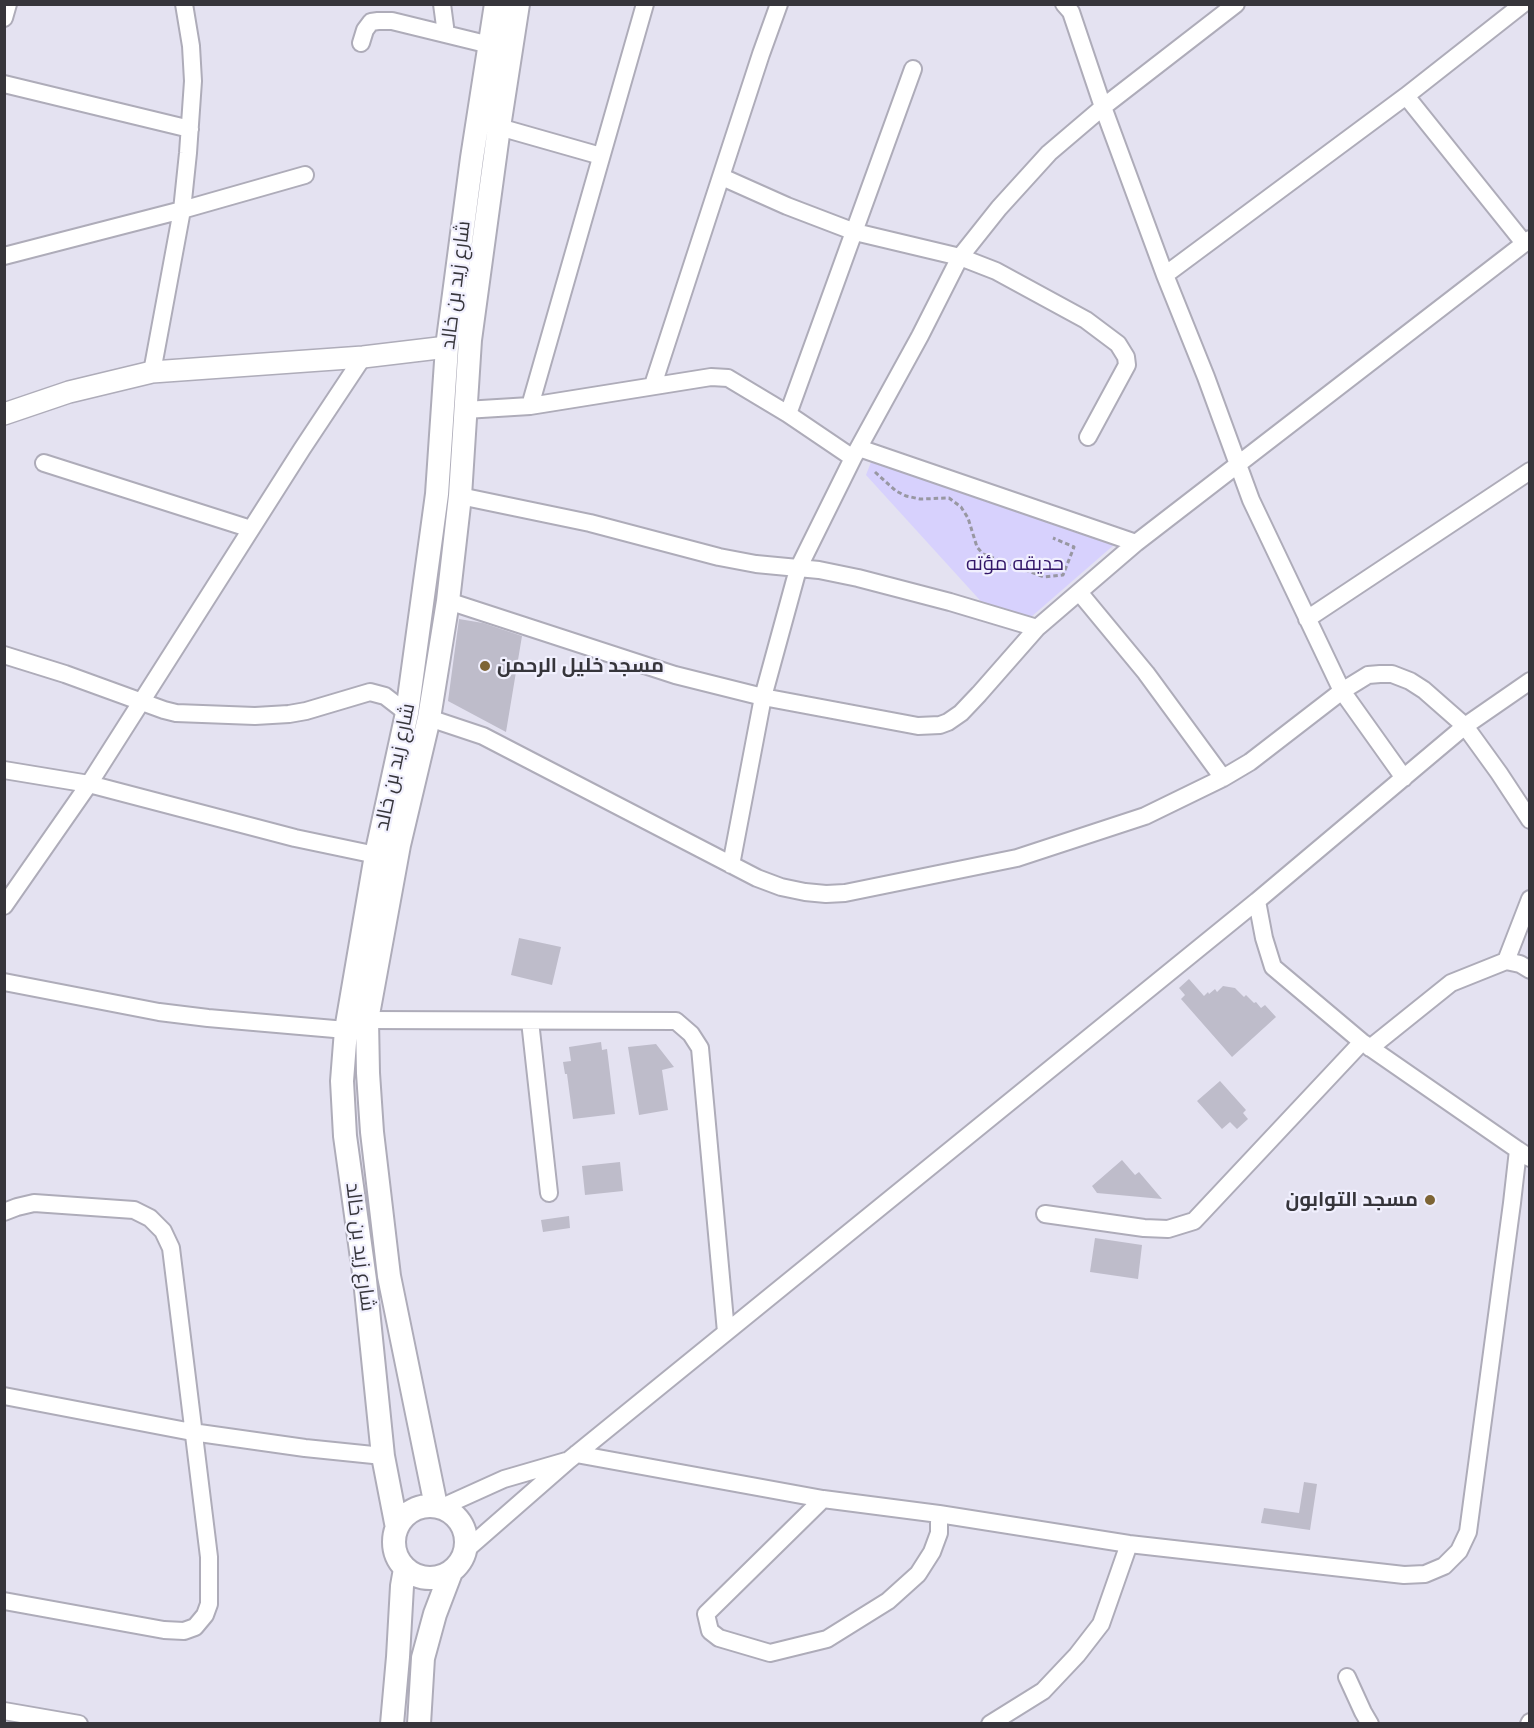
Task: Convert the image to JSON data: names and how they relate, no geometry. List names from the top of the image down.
{
  "streets": {
    "main road": ["شارع زيد بن خالد"]
  },
  "parks": ["حديقه مؤته"],
  "places": ["مسجد خليل الرحمن", "مسجد التوابون"]
}
